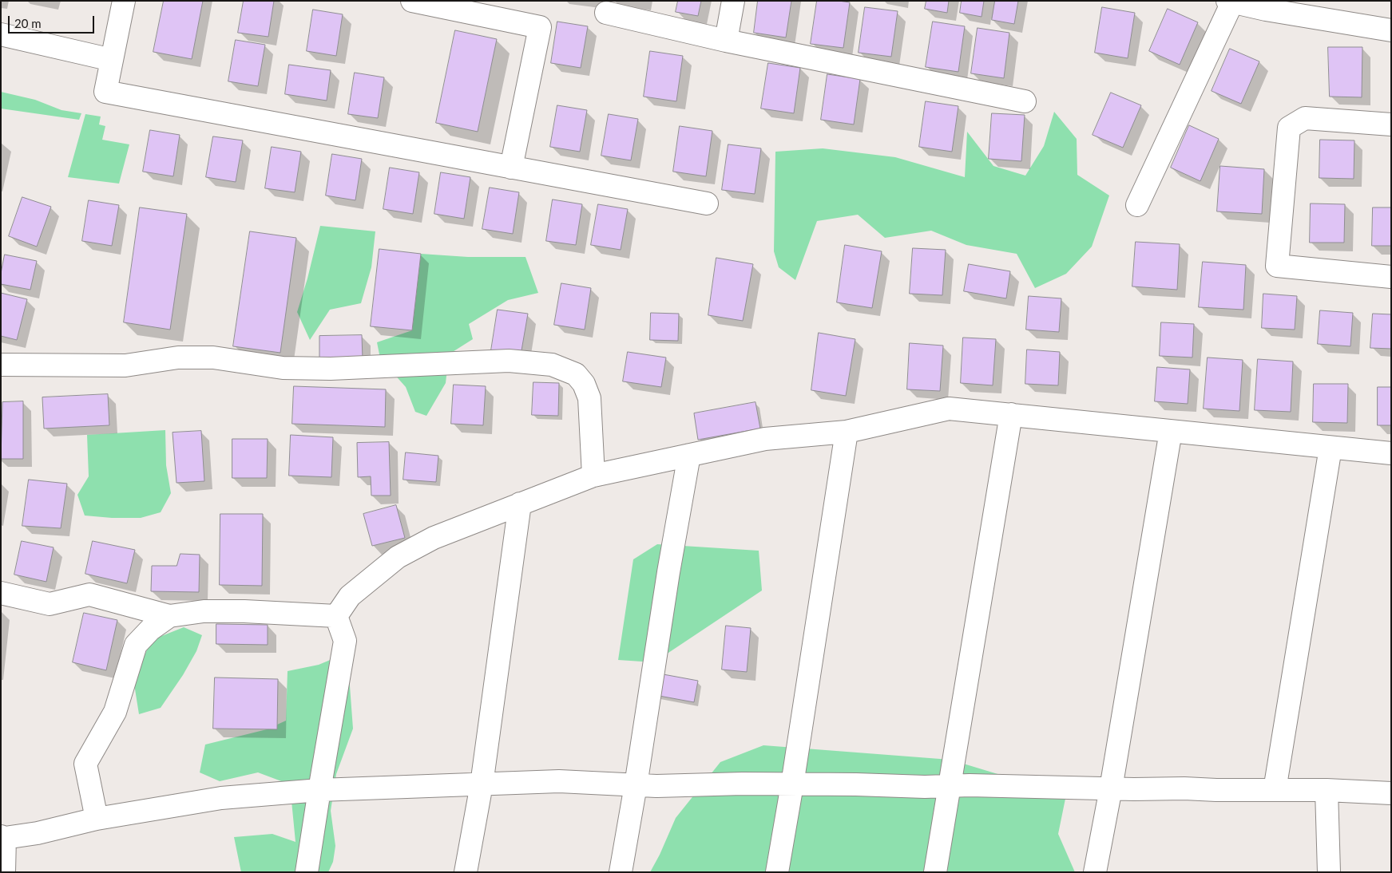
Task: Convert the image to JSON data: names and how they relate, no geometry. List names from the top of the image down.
{
  "scale_bar": "20 m"
}
